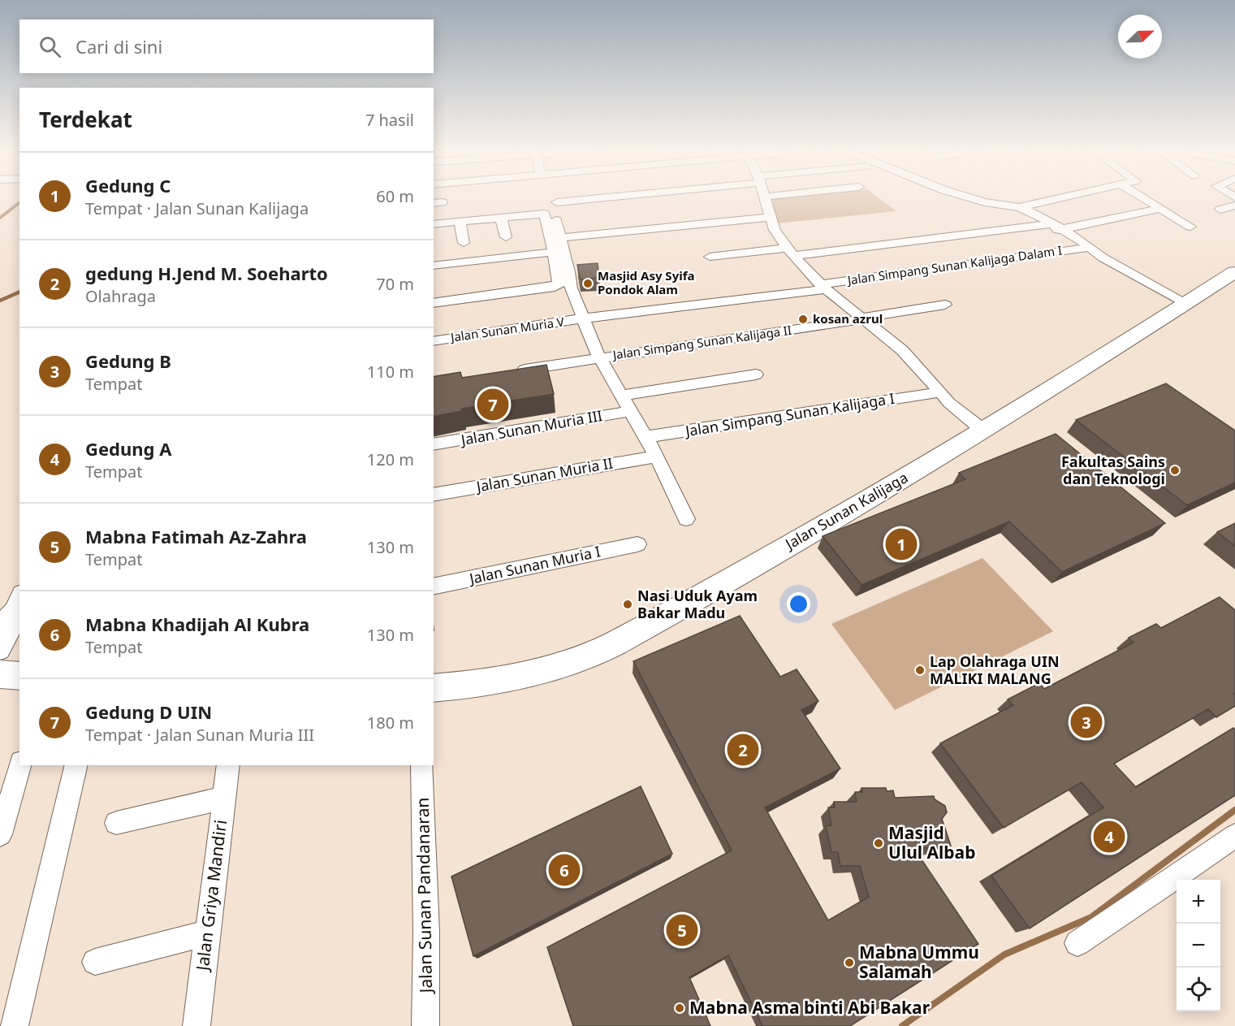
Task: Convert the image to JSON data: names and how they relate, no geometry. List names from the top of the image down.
{
  "streets": {
    "main road": ["Jalan Sunan Kalijaga"],
    "street": [
      "Jalan Simpang Sunan Kalijaga Dalam I",
      "Jalan Sunan Muria V",
      "Jalan Simpang Sunan Kalijaga II",
      "Jalan Simpang Sunan Kalijaga I",
      "Jalan Sunan Muria III",
      "Jalan Sunan Muria II",
      "Jalan Sunan Muria I",
      "Jalan Griya Mandiri",
      "Jalan Sunan Pandanaran"
    ]
  },
  "crossings": [
    ["Jalan Simpang Sunan Kalijaga Dalam I", "Jalan Sunan Muria V"]
  ],
  "places": [
    "Masjid Asy Syifa Pondok Alam",
    "kosan azrul",
    "Fakultas Sains dan Teknologi",
    "Nasi Uduk Ayam Bakar Madu",
    "Lap Olahraga UIN MALIKI MALANG",
    "Masjid Ulul Albab",
    "Mabna Ummu Salamah",
    "Mabna Asma binti Abi Bakar"
  ],
  "north": "top right",
  "page": {
    "search": "Cari di sini",
    "heading": ["Terdekat", "7 hasil"],
    "list": [
      {
        "mark": "1",
        "name": "Gedung C",
        "note": "Tempat · Jalan Sunan Kalijaga",
        "value": "60 m"
      },
      {
        "mark": "2",
        "name": "gedung H.Jend M. Soeharto",
        "note": "Olahraga",
        "value": "70 m"
      },
      {
        "mark": "3",
        "name": "Gedung B",
        "note": "Tempat",
        "value": "110 m"
      },
      {
        "mark": "4",
        "name": "Gedung A",
        "note": "Tempat",
        "value": "120 m"
      },
      {
        "mark": "5",
        "name": "Mabna Fatimah Az-Zahra",
        "note": "Tempat",
        "value": "130 m"
      },
      {
        "mark": "6",
        "name": "Mabna Khadijah Al Kubra",
        "note": "Tempat",
        "value": "130 m"
      },
      {
        "mark": "7",
        "name": "Gedung D UIN",
        "note": "Tempat · Jalan Sunan Muria III",
        "value": "180 m"
      }
    ],
    "pins": [
      "7",
      "1",
      "3",
      "2",
      "4",
      "6",
      "5"
    ],
    "map_buttons": ["+", "−"]
  }
}
